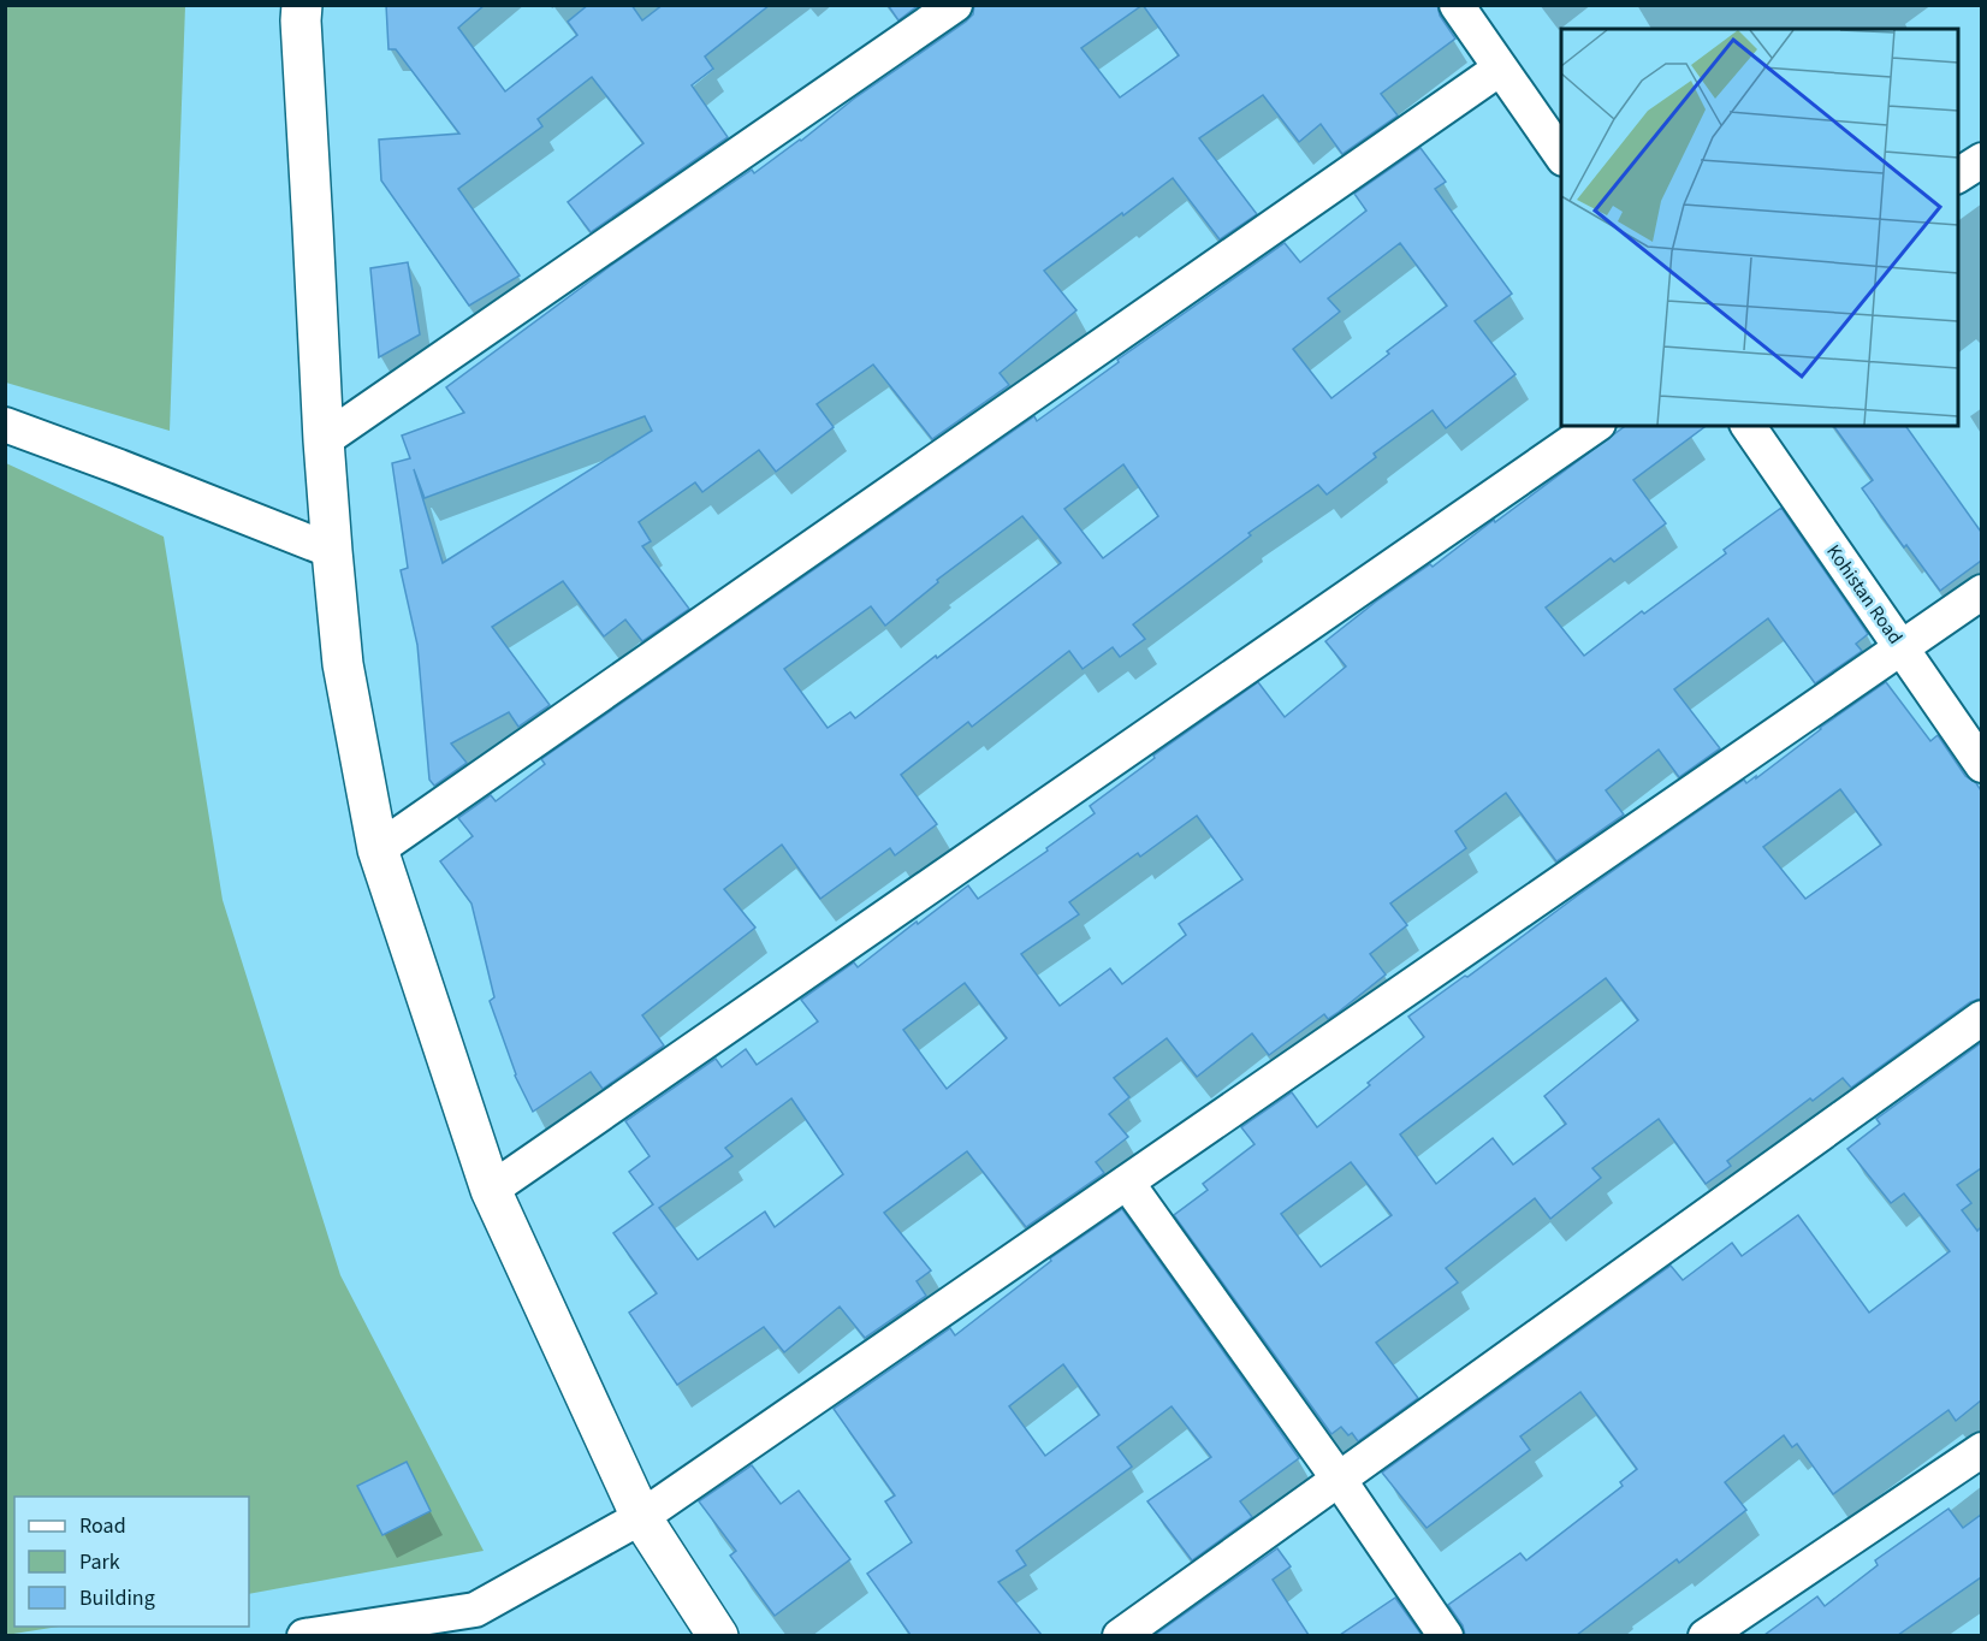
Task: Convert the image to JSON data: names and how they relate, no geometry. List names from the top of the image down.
{
  "streets": {
    "street": ["Kohistan Road"]
  },
  "legend": ["Road", "Park", "Building"]
}
